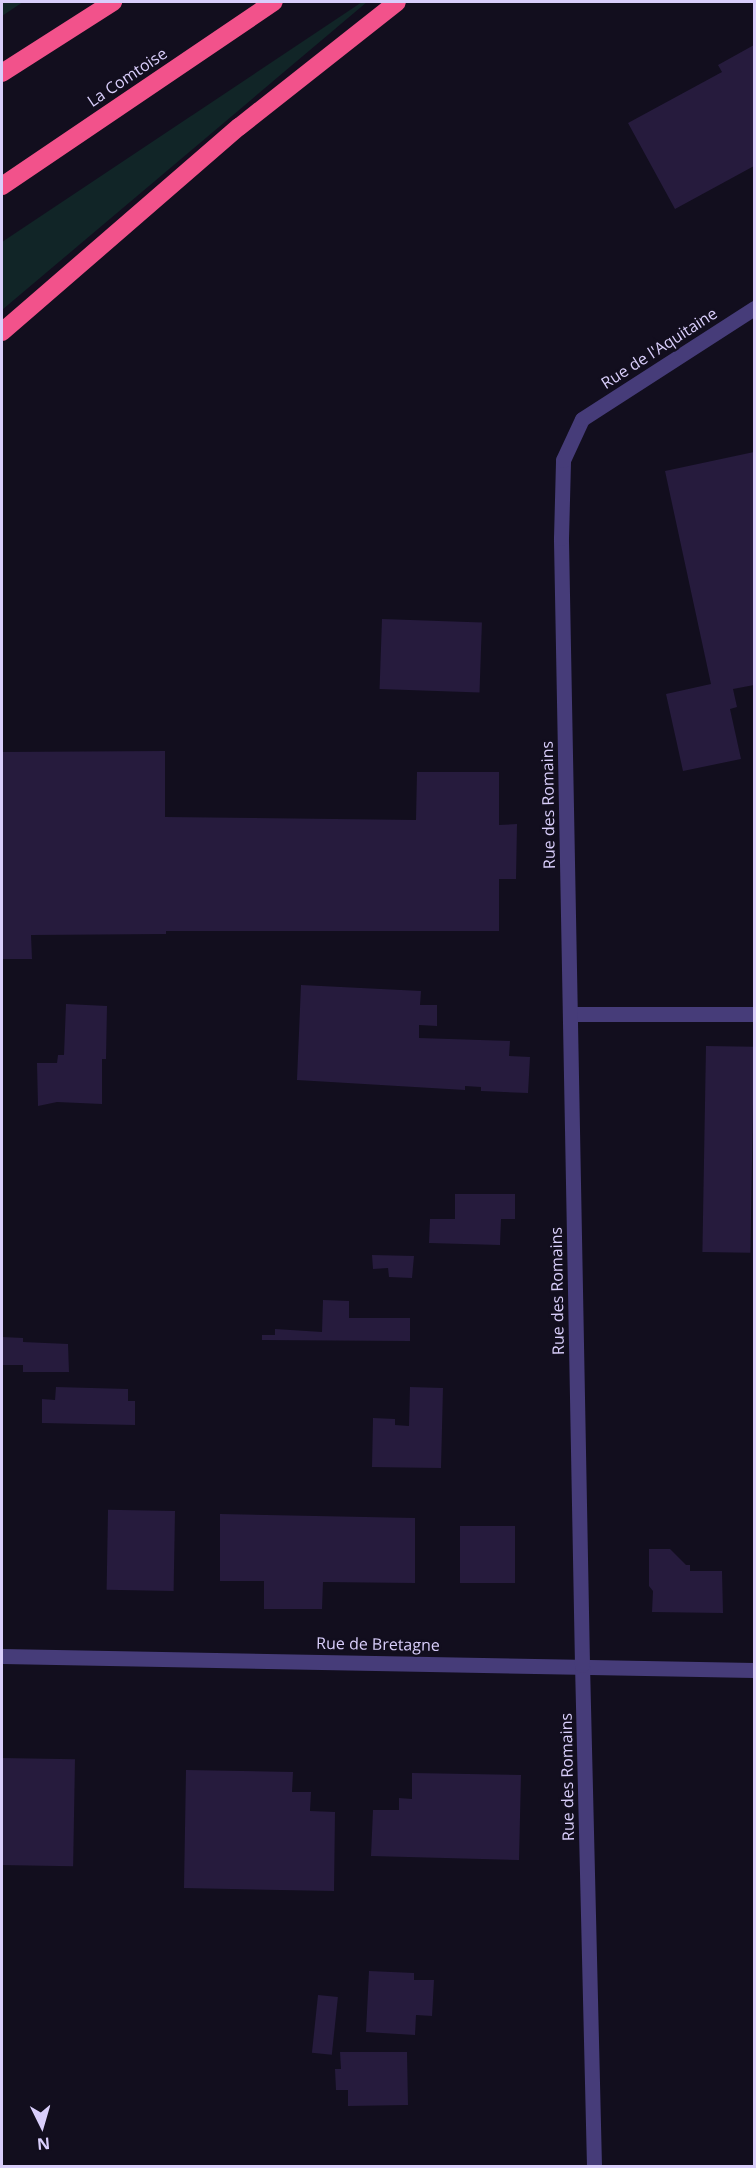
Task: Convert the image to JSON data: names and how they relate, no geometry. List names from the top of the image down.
{
  "streets": {
    "highway": ["La Comtoise"],
    "street": ["Rue de l'Aquitaine", "Rue des Romains", "Rue de Bretagne"]
  },
  "crossings": [
    ["Rue de l'Aquitaine", "Rue des Romains"],
    ["Rue des Romains", "Rue de Bretagne"]
  ],
  "north": "bottom"
}
